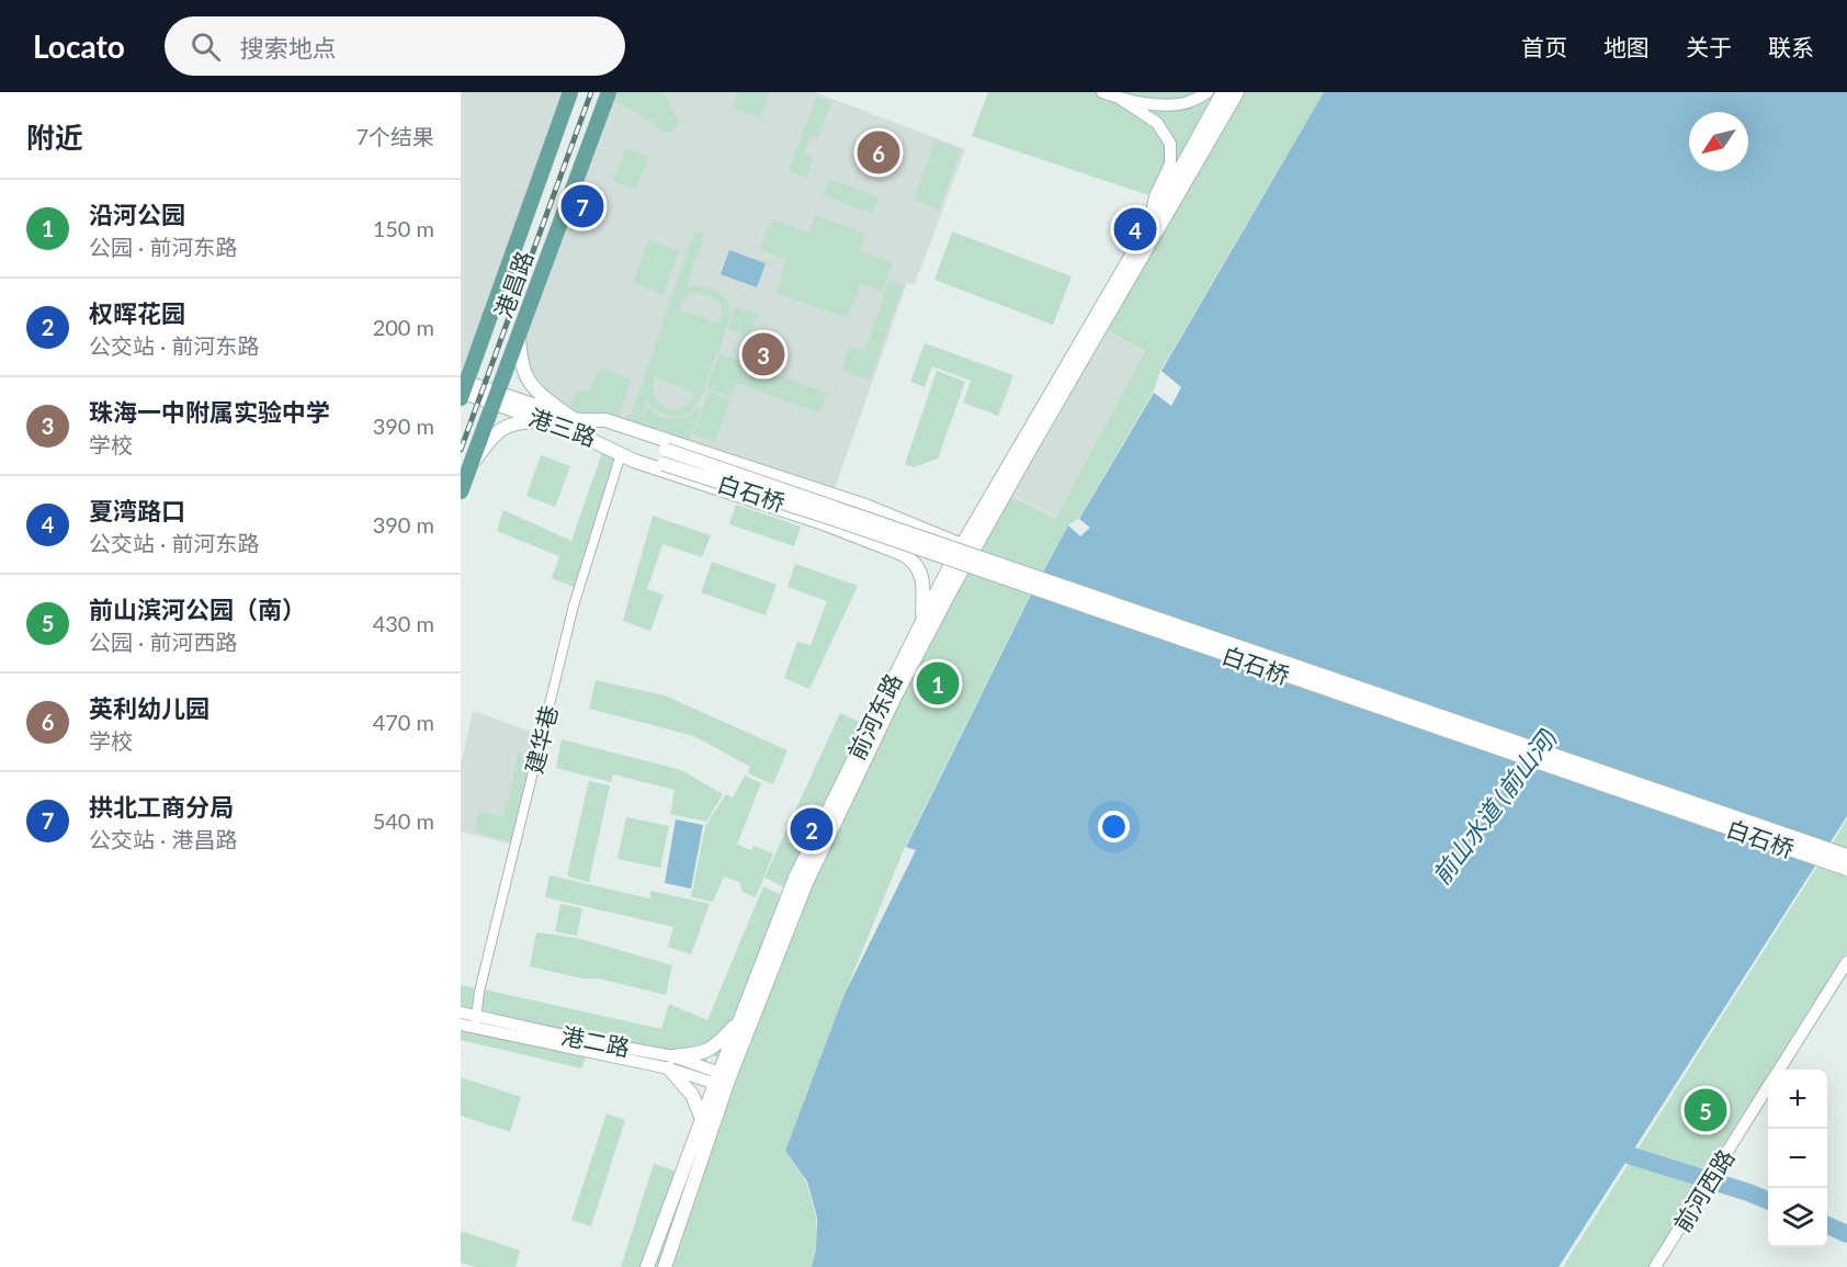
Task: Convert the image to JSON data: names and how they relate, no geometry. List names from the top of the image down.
{
  "streets": {
    "main road": [
      "港昌路",
      "港三路",
      "白石桥",
      "前河东路"
    ],
    "street": ["建华巷", "港二路", "前河西路"]
  },
  "crossings": [
    ["港昌路", "港三路"],
    ["前河东路", "港二路"],
    ["建华巷", "港二路"]
  ],
  "water": ["前山水道 (前山河)"],
  "north": "bottom left",
  "page": {
    "header": "Locato",
    "search": "搜索地点",
    "nav": [
      "首页",
      "地图",
      "关于",
      "联系"
    ],
    "heading": ["附近", "7个结果"],
    "pins": [
      "6",
      "7",
      "4",
      "3",
      "1",
      "2",
      "5"
    ],
    "list": [
      {
        "mark": "1",
        "name": "沿河公园",
        "note": "公园 · 前河东路",
        "value": "150 m"
      },
      {
        "mark": "2",
        "name": "权晖花园",
        "note": "公交站 · 前河东路",
        "value": "200 m"
      },
      {
        "mark": "3",
        "name": "珠海一中附属实验中学",
        "note": "学校",
        "value": "390 m"
      },
      {
        "mark": "4",
        "name": "夏湾路口",
        "note": "公交站 · 前河东路",
        "value": "390 m"
      },
      {
        "mark": "5",
        "name": "前山滨河公园（南）",
        "note": "公园 · 前河西路",
        "value": "430 m"
      },
      {
        "mark": "6",
        "name": "英利幼儿园",
        "note": "学校",
        "value": "470 m"
      },
      {
        "mark": "7",
        "name": "拱北工商分局",
        "note": "公交站 · 港昌路",
        "value": "540 m"
      }
    ],
    "map_buttons": ["+", "−"]
  }
}
